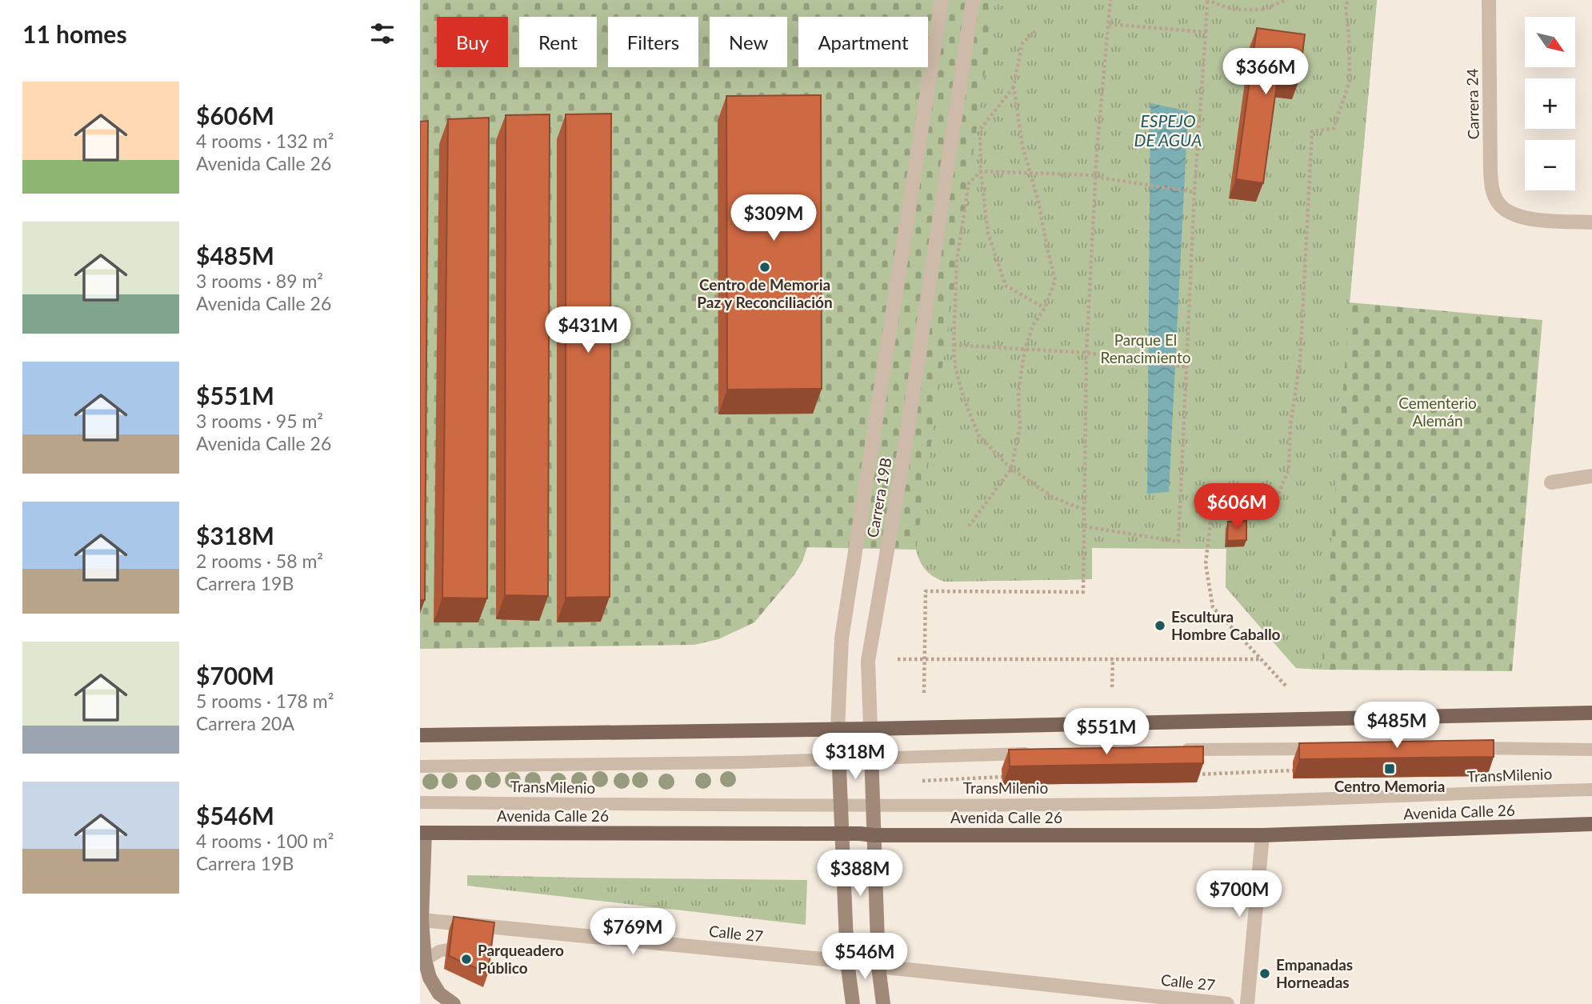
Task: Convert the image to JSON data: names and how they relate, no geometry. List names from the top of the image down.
{
  "streets": {
    "main road": ["Carrera 19B", "Avenida Calle 26"],
    "street": ["Carrera 24", "Calle 27"],
    "lane": ["TransMilenio"]
  },
  "crossings": [
    ["Carrera 19B", "TransMilenio"],
    ["Carrera 19B", "Avenida Calle 26"],
    ["Carrera 19B", "Calle 27"]
  ],
  "water": ["ESPEJO DE AGUA"],
  "parks": ["Parque El Renacimiento", "Cementerio Alemán"],
  "places": {
    "other": [
      "Centro de Memoria Paz y Reconciliación",
      "Escultura Hombre Caballo",
      "Parqueadero Público",
      "Empanadas Horneadas"
    ],
    "transit": ["Centro Memoria"]
  },
  "north": "bottom right",
  "page": {
    "heading": "11 homes",
    "map_buttons": ["+", "−"],
    "chip": [
      "Buy",
      "Rent",
      "Filters",
      "New",
      "Apartment"
    ],
    "price": [
      "$366M",
      "$309M",
      "$431M",
      "$606M",
      "$485M",
      "$551M",
      "$318M",
      "$388M",
      "$700M",
      "$769M",
      "$546M"
    ],
    "list": [
      {
        "name": "$606M",
        "note": "4 rooms · 132 m² · Avenida Calle 26"
      },
      {
        "name": "$485M",
        "note": "3 rooms · 89 m² · Avenida Calle 26"
      },
      {
        "name": "$551M",
        "note": "3 rooms · 95 m² · Avenida Calle 26"
      },
      {
        "name": "$318M",
        "note": "2 rooms · 58 m² · Carrera 19B"
      },
      {
        "name": "$700M",
        "note": "5 rooms · 178 m² · Carrera 20A"
      },
      {
        "name": "$546M",
        "note": "4 rooms · 100 m² · Carrera 19B"
      }
    ]
  }
}
